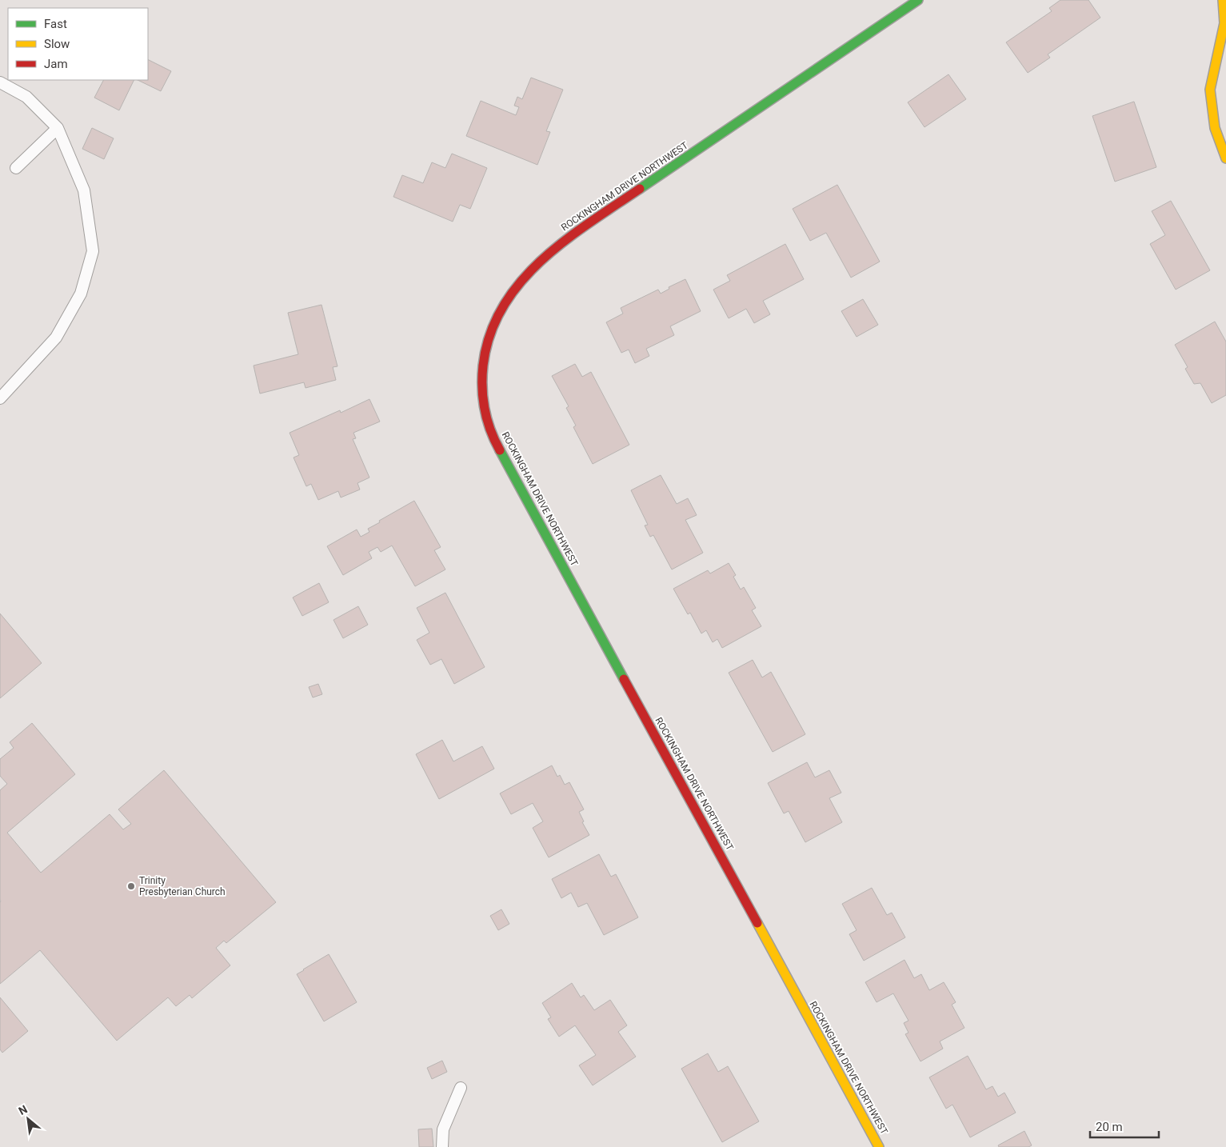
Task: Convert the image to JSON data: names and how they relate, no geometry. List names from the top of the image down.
{
  "streets": {
    "street": ["ROCKINGHAM DRIVE NORTHWEST"]
  },
  "places": ["Trinity Presbyterian Church"],
  "legend": ["Fast", "Slow", "Jam"],
  "scale_bar": "20 m",
  "north": "top left"
}
